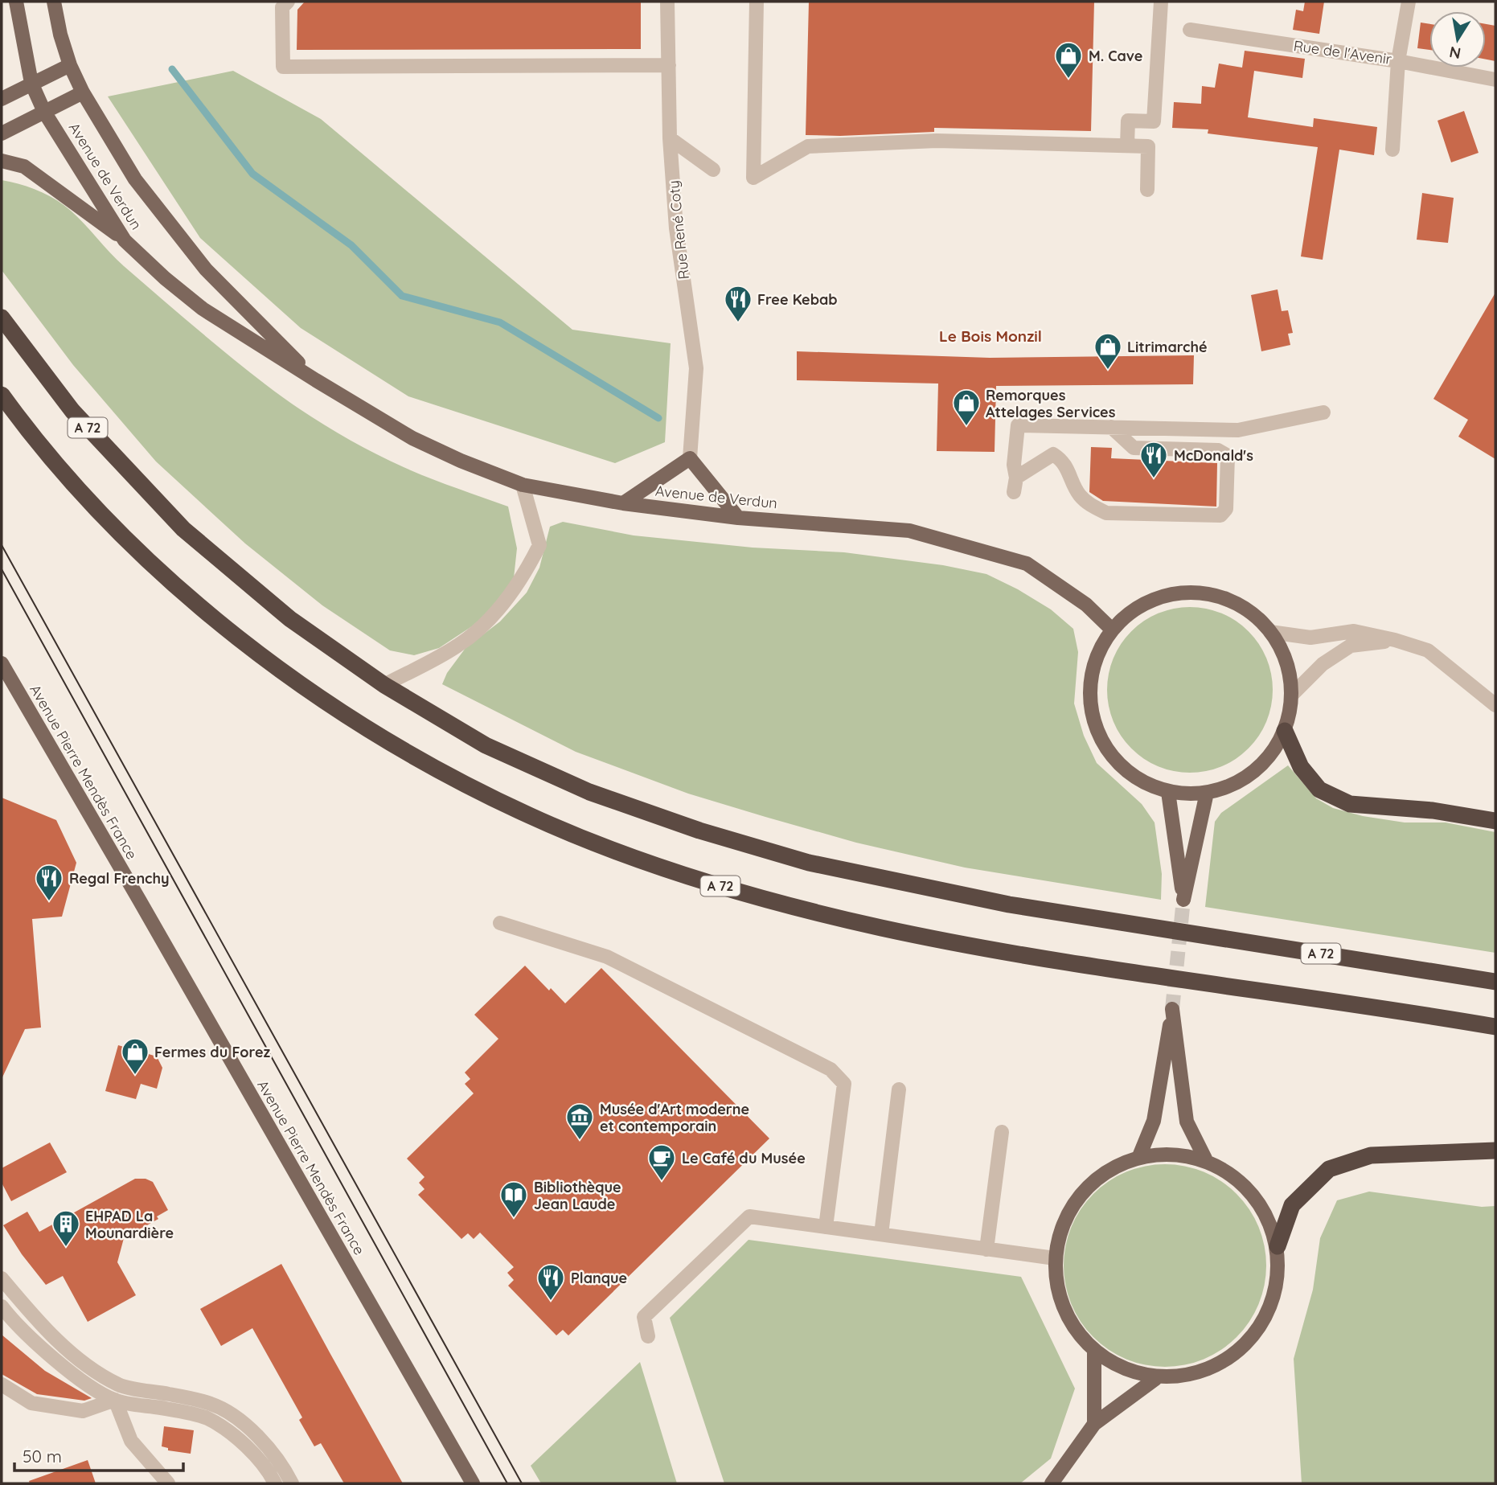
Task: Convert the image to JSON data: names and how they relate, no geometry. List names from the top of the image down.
{
  "streets": {
    "highway": ["A 72"],
    "main road": ["Avenue de Verdun", "Avenue Pierre Mendès France"],
    "street": ["Rue de l'Avenir", "Rue René Coty"]
  },
  "districts": ["Le Bois Monzil"],
  "places": {
    "shop": [
      "M. Cave",
      "Litrimarché",
      "Remorques Attelages Services",
      "Fermes du Forez"
    ],
    "restaurant": [
      "Free Kebab",
      "McDonald's",
      "Regal Frenchy",
      "Planque"
    ],
    "museum": ["Musée d'Art moderne et contemporain"],
    "cafe": ["Le Café du Musée"],
    "library": ["Bibliothèque Jean Laude"],
    "building": ["EHPAD La Mounardière"]
  },
  "scale_bar": "50 m",
  "north": "bottom"
}
